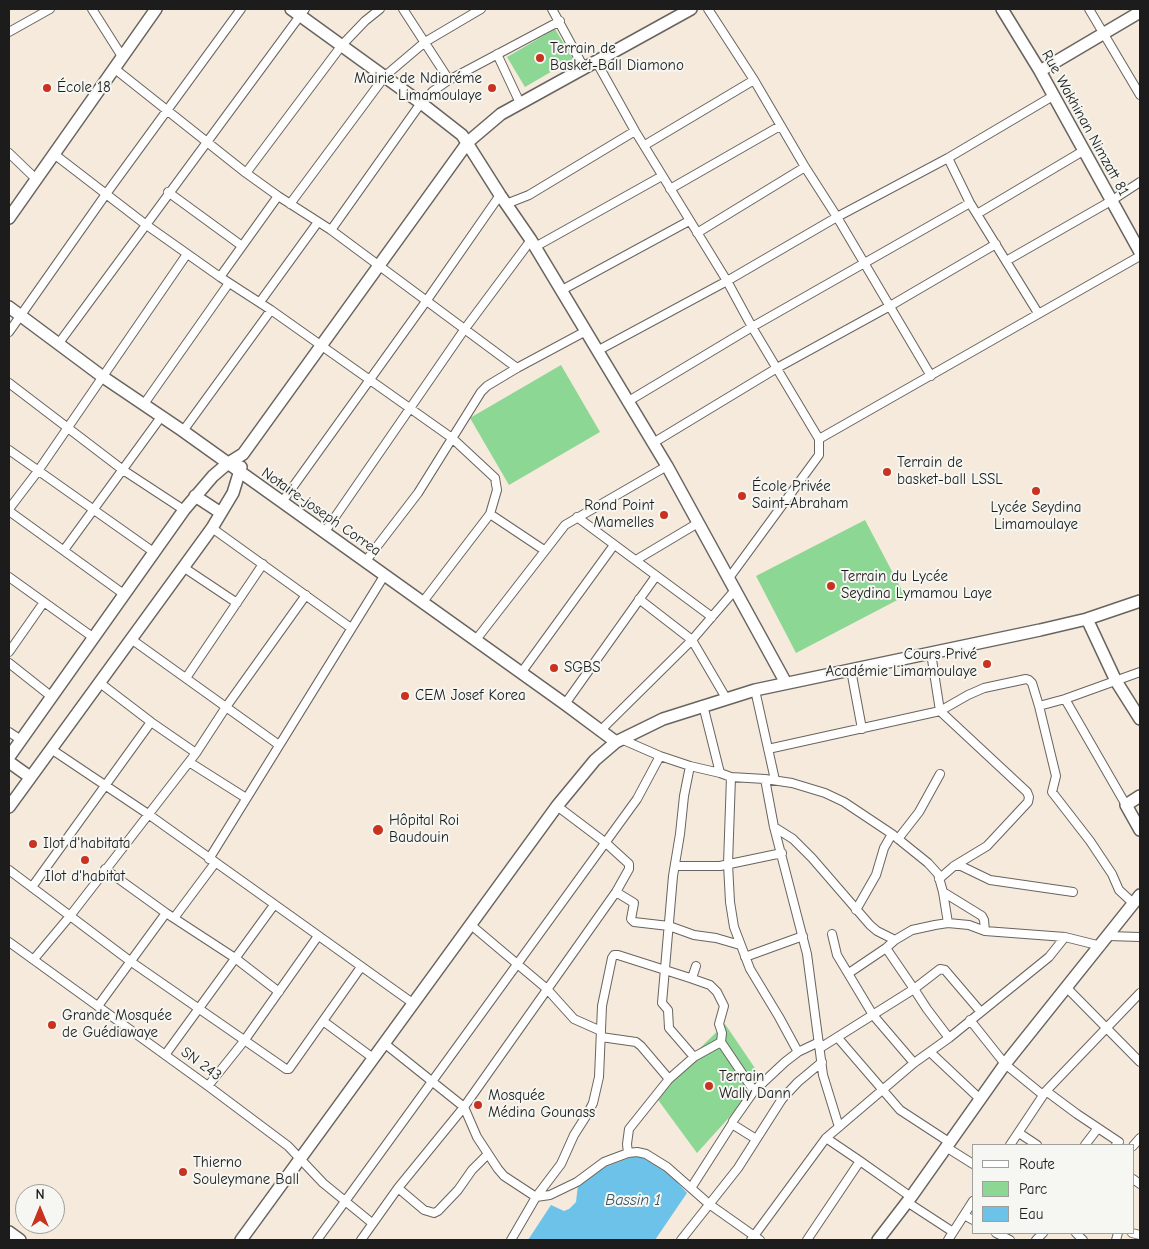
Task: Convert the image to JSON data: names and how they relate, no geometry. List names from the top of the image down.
{
  "streets": {
    "street": ["Rue Wakhinan Nimzatt 81", "Notaire-joseph Correa", "SN 243"]
  },
  "water": ["Bassin 1"],
  "places": [
    "Terrain de Basket-Ball Diamono",
    "École 18",
    "Mairie de Ndiaréme Limamoulaye",
    "Terrain de basket-ball LSSL",
    "Lycée Seydina Limamoulaye",
    "École Privée Saint-Abraham",
    "Rond Point Mamelles",
    "Terrain du Lycée Seydina Lymamou Laye",
    "Cours Privé Académie Limamoulaye",
    "SGBS",
    "CEM Josef Korea",
    "Hôpital Roi Baudouin",
    "Ilot d'habitata",
    "Ilot d'habitat",
    "Grande Mosquée de Guédiawaye",
    "Terrain Wally Dann",
    "Mosquée Médina Gounass",
    "Thierno Souleymane Ball"
  ],
  "legend": ["Route", "Parc", "Eau"],
  "north": "top"
}
